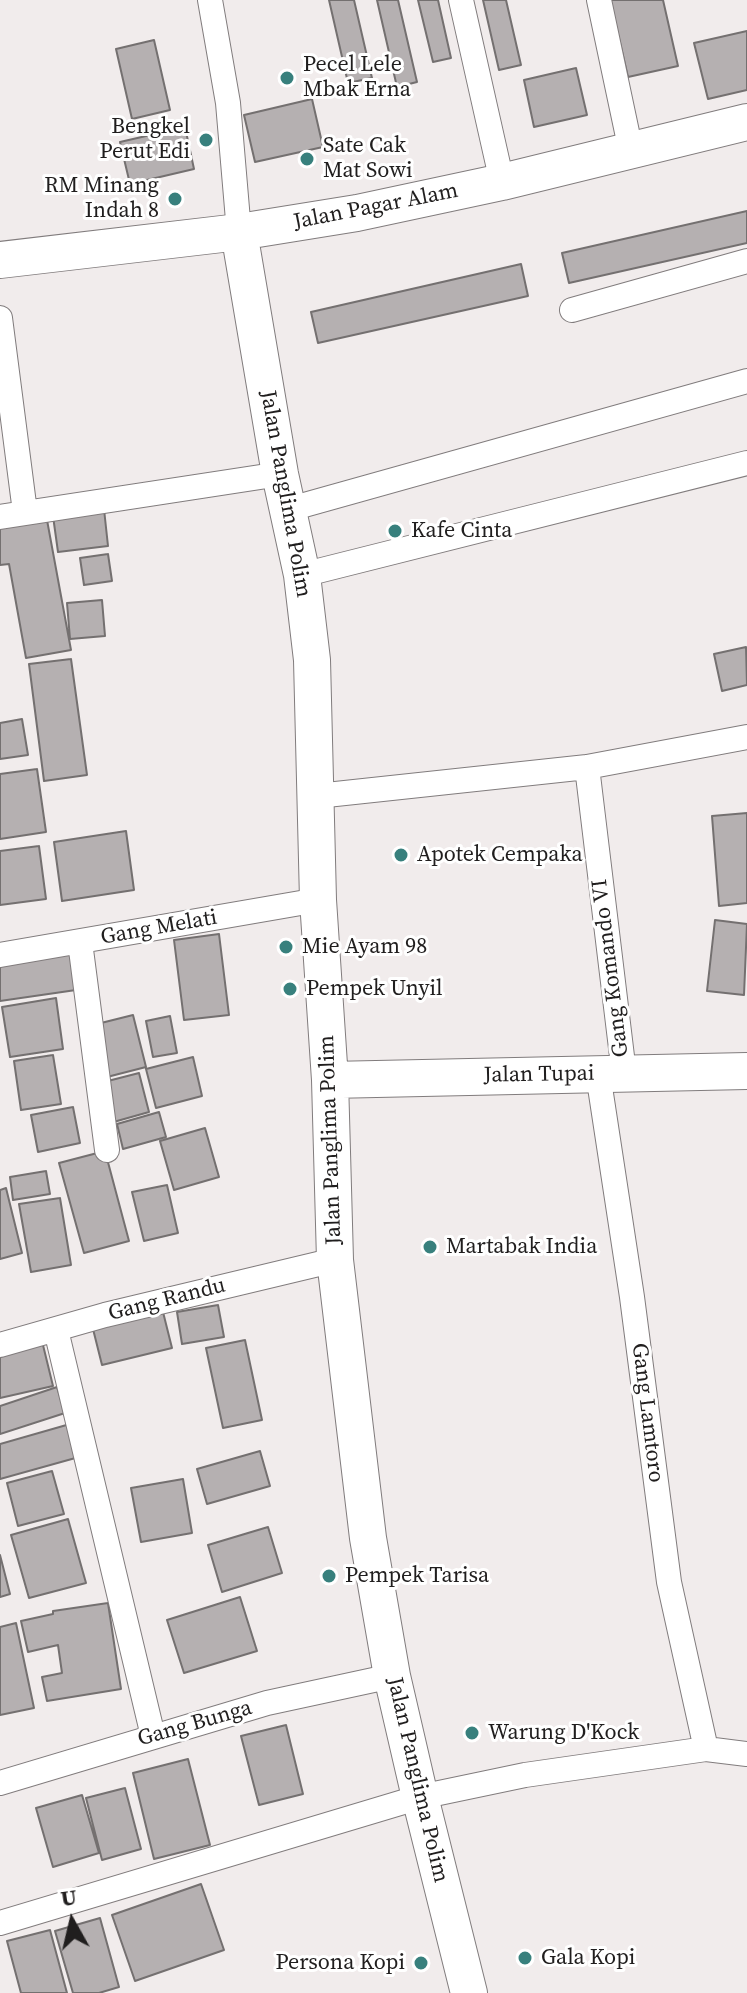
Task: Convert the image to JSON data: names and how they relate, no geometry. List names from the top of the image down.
{
  "streets": {
    "street": [
      "Jalan Pagar Alam",
      "Jalan Panglima Polim",
      "Gang Melati",
      "Gang Komando VI",
      "Jalan Tupai",
      "Gang Randu",
      "Gang Lamtoro",
      "Gang Bunga"
    ]
  },
  "crossings": [
    ["Jalan Pagar Alam", "Jalan Panglima Polim"],
    ["Jalan Panglima Polim", "Gang Melati"],
    ["Jalan Panglima Polim", "Jalan Tupai"],
    ["Jalan Panglima Polim", "Gang Randu"],
    ["Jalan Panglima Polim", "Gang Bunga"],
    ["Gang Komando VI", "Jalan Tupai"],
    ["Gang Komando VI", "Gang Lamtoro"],
    ["Jalan Tupai", "Gang Lamtoro"]
  ],
  "places": [
    "Pecel Lele Mbak Erna",
    "Bengkel Perut Edi",
    "Sate Cak Mat Sowi",
    "RM Minang Indah 8",
    "Kafe Cinta",
    "Apotek Cempaka",
    "Mie Ayam 98",
    "Pempek Unyil",
    "Martabak India",
    "Pempek Tarisa",
    "Warung D'Kock",
    "Gala Kopi",
    "Persona Kopi"
  ],
  "north": "top"
}
